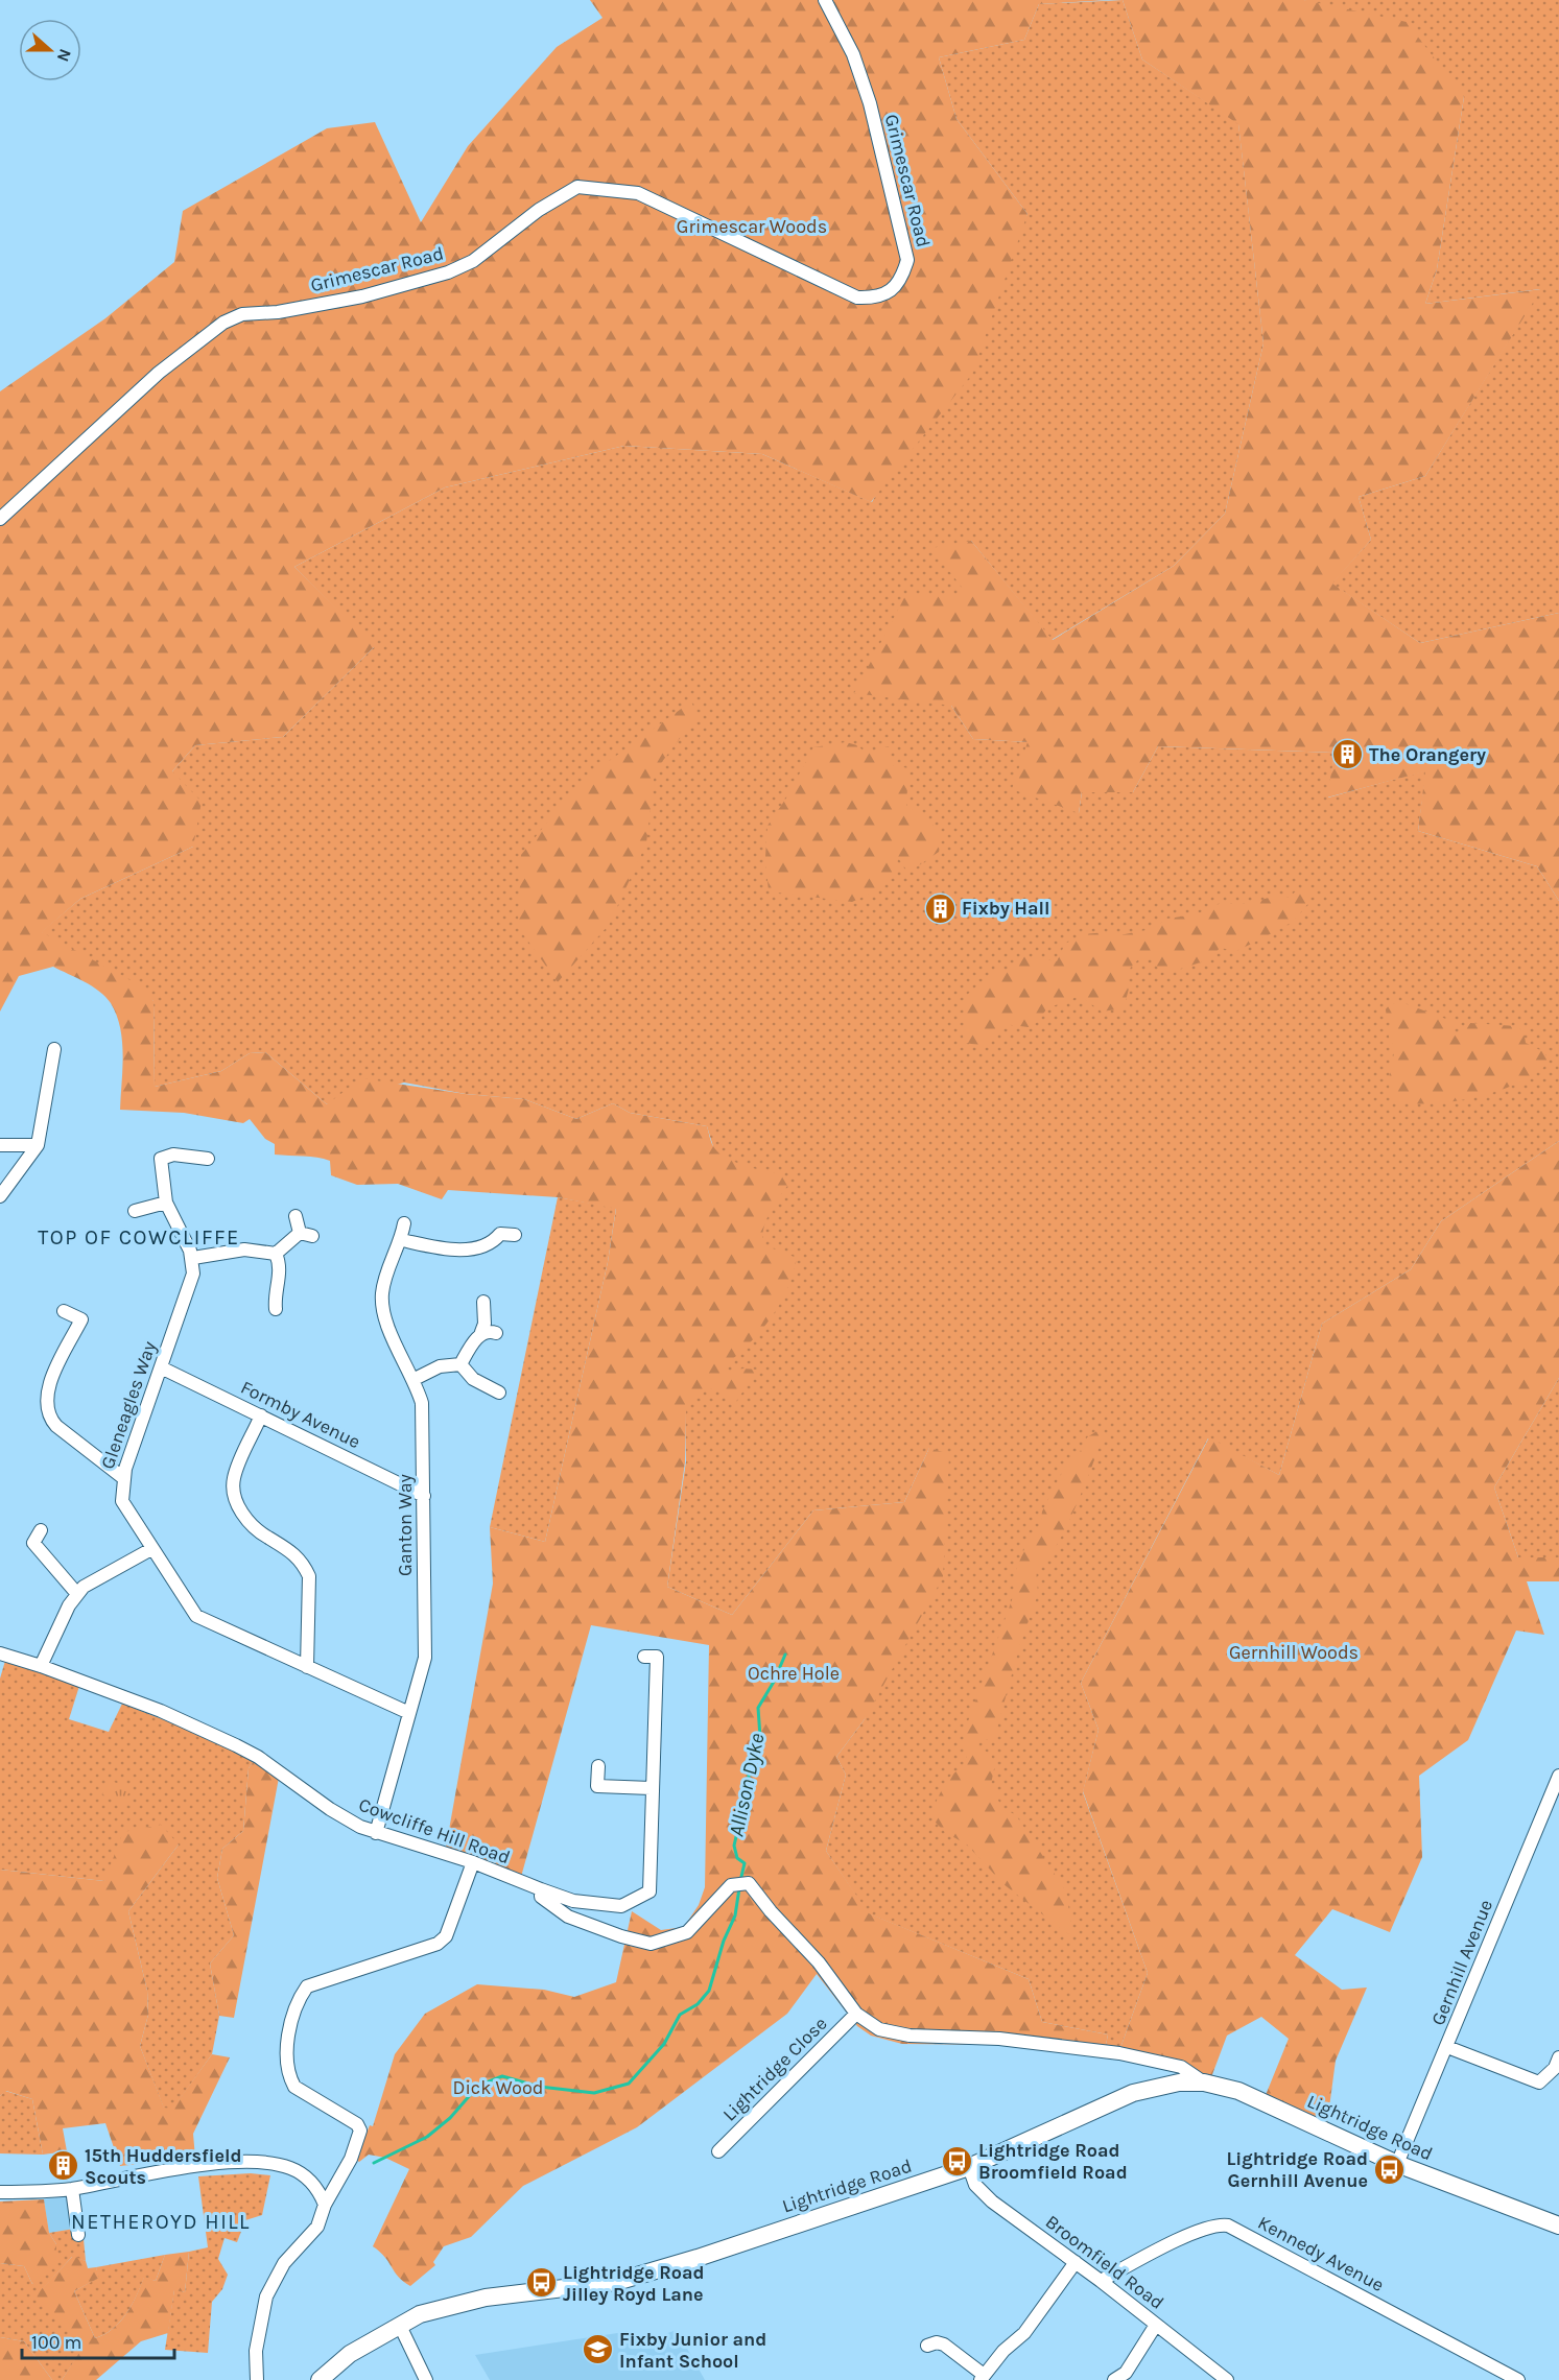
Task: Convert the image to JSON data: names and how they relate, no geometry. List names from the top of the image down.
{
  "streets": {
    "street": [
      "Grimescar Road",
      "Gleneagles Way",
      "Formby Avenue",
      "Ganton Way",
      "Cowcliffe Hill Road",
      "Gernhill Avenue",
      "Lightridge Close",
      "Lightridge Road",
      "Kennedy Avenue",
      "Broomfield Road"
    ]
  },
  "crossings": [
    ["Gleneagles Way", "Formby Avenue"],
    ["Gleneagles Way", "Ganton Way"],
    ["Formby Avenue", "Ganton Way"],
    ["Ganton Way", "Cowcliffe Hill Road"],
    ["Cowcliffe Hill Road", "Lightridge Close"],
    ["Gernhill Avenue", "Lightridge Road"],
    ["Lightridge Road", "Broomfield Road"],
    ["Kennedy Avenue", "Broomfield Road"]
  ],
  "districts": ["TOP OF COWCLIFFE", "NETHEROYD HILL"],
  "water": ["Allison Dyke"],
  "parks": [
    "Grimescar Woods",
    "Gernhill Woods",
    "Ochre Hole",
    "Dick Wood"
  ],
  "places": {
    "building": ["The Orangery", "Fixby Hall", "15th Huddersfield Scouts"],
    "bus stop": ["Lightridge Road Broomfield Road", "Lightridge Road Gernhill Avenue", "Lightridge Road Jilley Royd Lane"],
    "school or university": ["Fixby Junior and Infant School"]
  },
  "scale_bar": "100 m",
  "north": "right"
}
